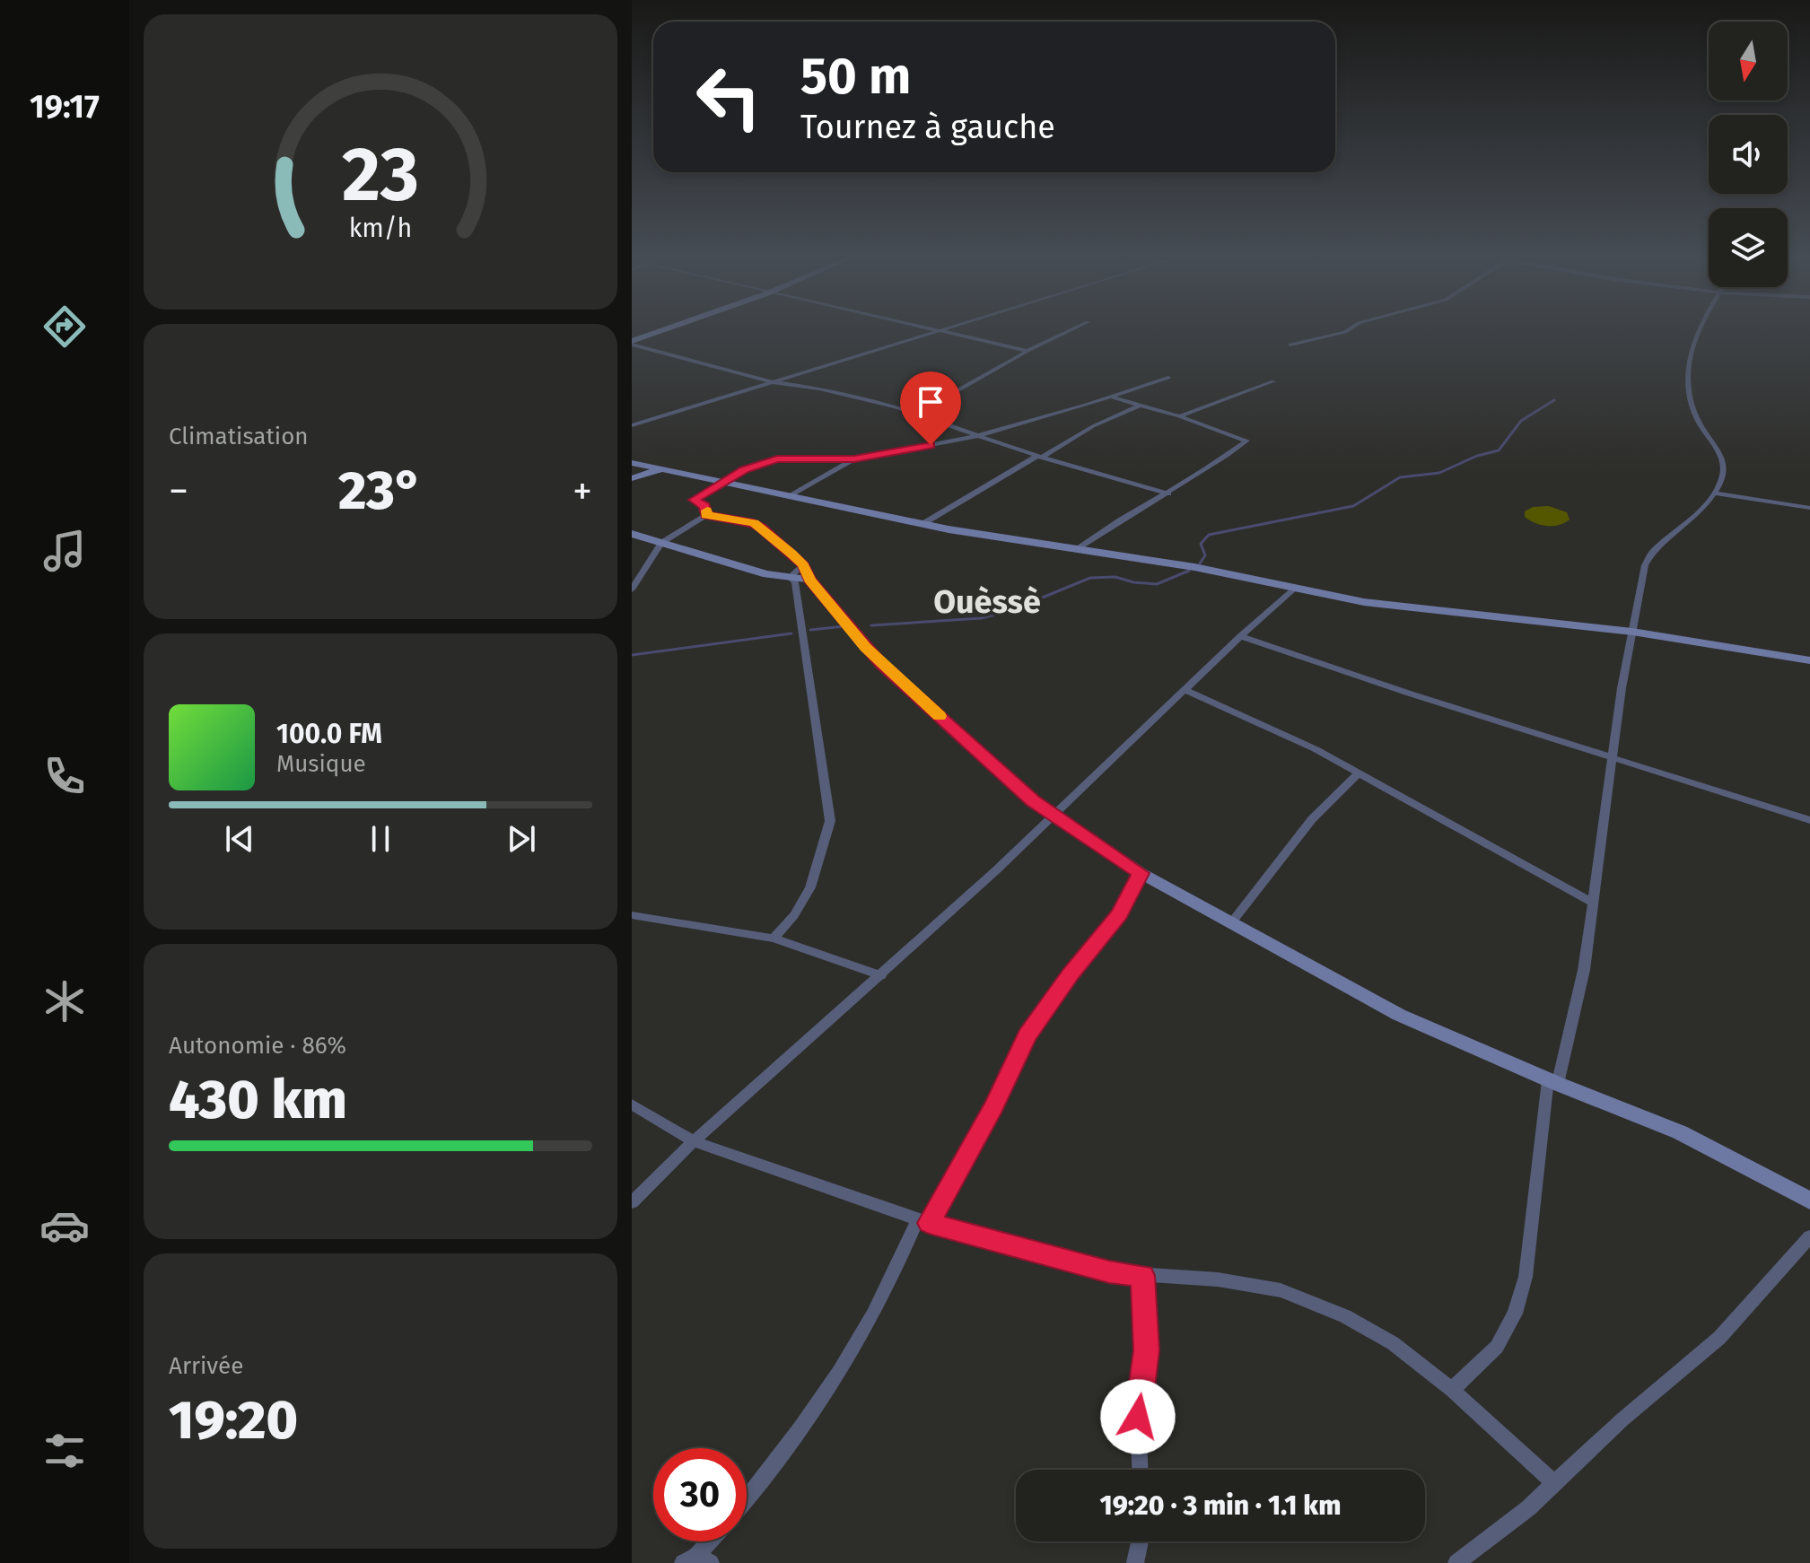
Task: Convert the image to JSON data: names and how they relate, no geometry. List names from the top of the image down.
{
  "districts": ["Ouèssè"],
  "north": "bottom",
  "page": {
    "tabs": "19:17",
    "turn": ["50 m", "Tournez à gauche"],
    "tile": [
      "Climatisation",
      ["Autonomie · 86%", "430 km"],
      ["Arrivée", "19:20"]
    ],
    "heat": ["−", "23°", "+"],
    "song": ["100.0 FM", "Musique"],
    "limit": "30",
    "trip": "19:20 · 3 min · 1.1 km",
    "gauge": ["23", "km/h"]
  }
}
